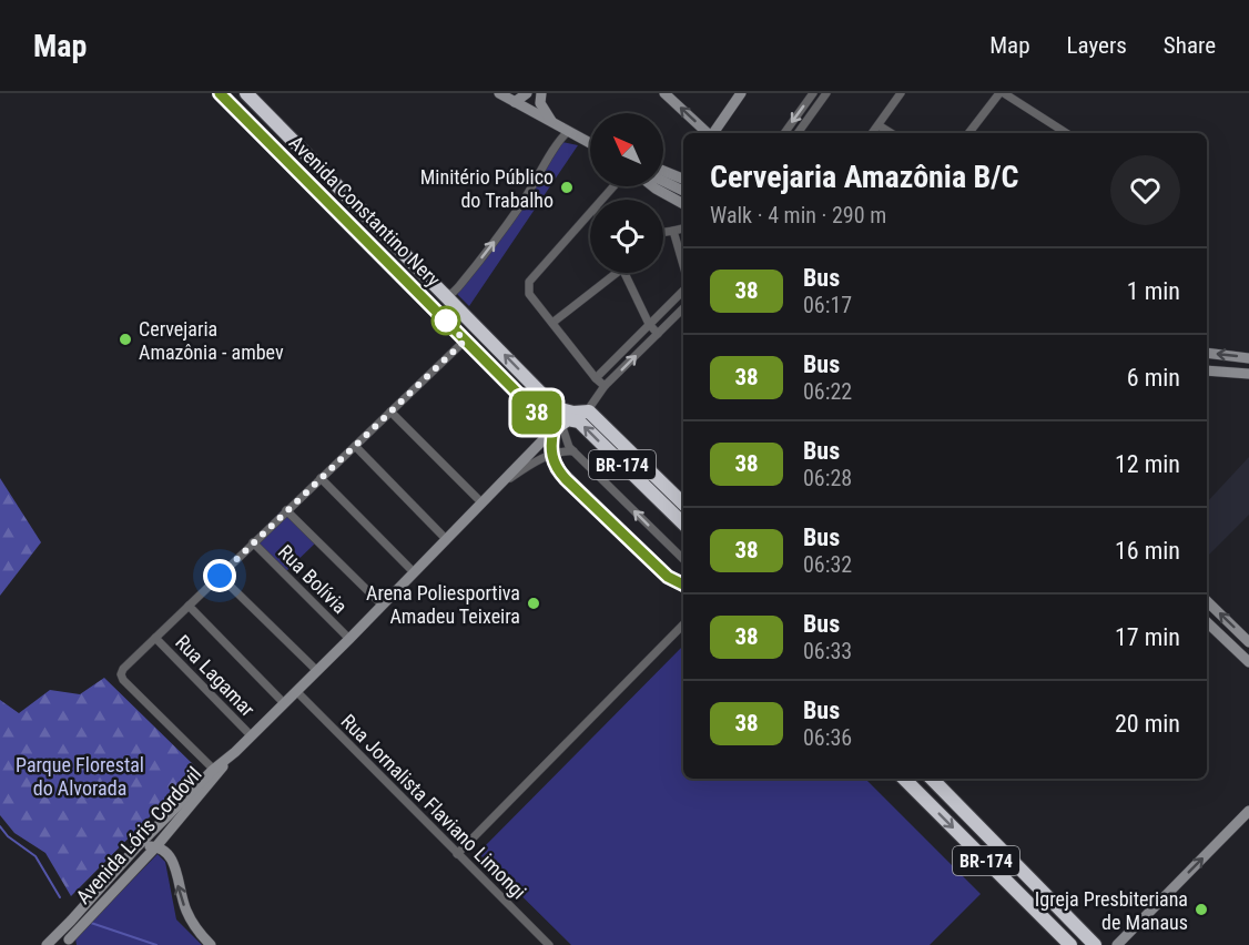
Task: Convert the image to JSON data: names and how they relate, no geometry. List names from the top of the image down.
{
  "streets": {
    "highway": ["Avenida Constantino Nery", "BR-174"],
    "street": [
      "Rua Bolívia",
      "Rua Lagamar",
      "Rua Jornalista Flaviano Limongi",
      "Avenida Lóris Cordovil"
    ]
  },
  "crossings": [
    ["Avenida Constantino Nery", "BR-174"],
    ["Avenida Constantino Nery", "Avenida Lóris Cordovil"],
    ["BR-174", "Avenida Lóris Cordovil"],
    ["Rua Bolívia", "Avenida Lóris Cordovil"],
    ["Rua Lagamar", "Avenida Lóris Cordovil"],
    ["Rua Jornalista Flaviano Limongi", "Avenida Lóris Cordovil"]
  ],
  "parks": ["Parque Florestal do Alvorada"],
  "places": [
    "Minitério Público do Trabalho",
    "Cervejaria Amazônia - ambev",
    "Arena Poliesportiva Amadeu Teixeira",
    "Igreja Presbiteriana de Manaus"
  ],
  "lines": ["bus line 38"],
  "north": "top left",
  "page": {
    "header": "Map",
    "nav": ["Map", "Layers", "Share"],
    "on_map": "38",
    "heading": ["Cervejaria Amazônia B/C", "Walk · 4 min · 290 m"],
    "list": [
      {
        "mark": "38",
        "name": "Bus",
        "note": "06:17",
        "value": "1 min"
      },
      {
        "mark": "38",
        "name": "Bus",
        "note": "06:22",
        "value": "6 min"
      },
      {
        "mark": "38",
        "name": "Bus",
        "note": "06:28",
        "value": "12 min"
      },
      {
        "mark": "38",
        "name": "Bus",
        "note": "06:32",
        "value": "16 min"
      },
      {
        "mark": "38",
        "name": "Bus",
        "note": "06:33",
        "value": "17 min"
      },
      {
        "mark": "38",
        "name": "Bus",
        "note": "06:36",
        "value": "20 min"
      }
    ]
  }
}
